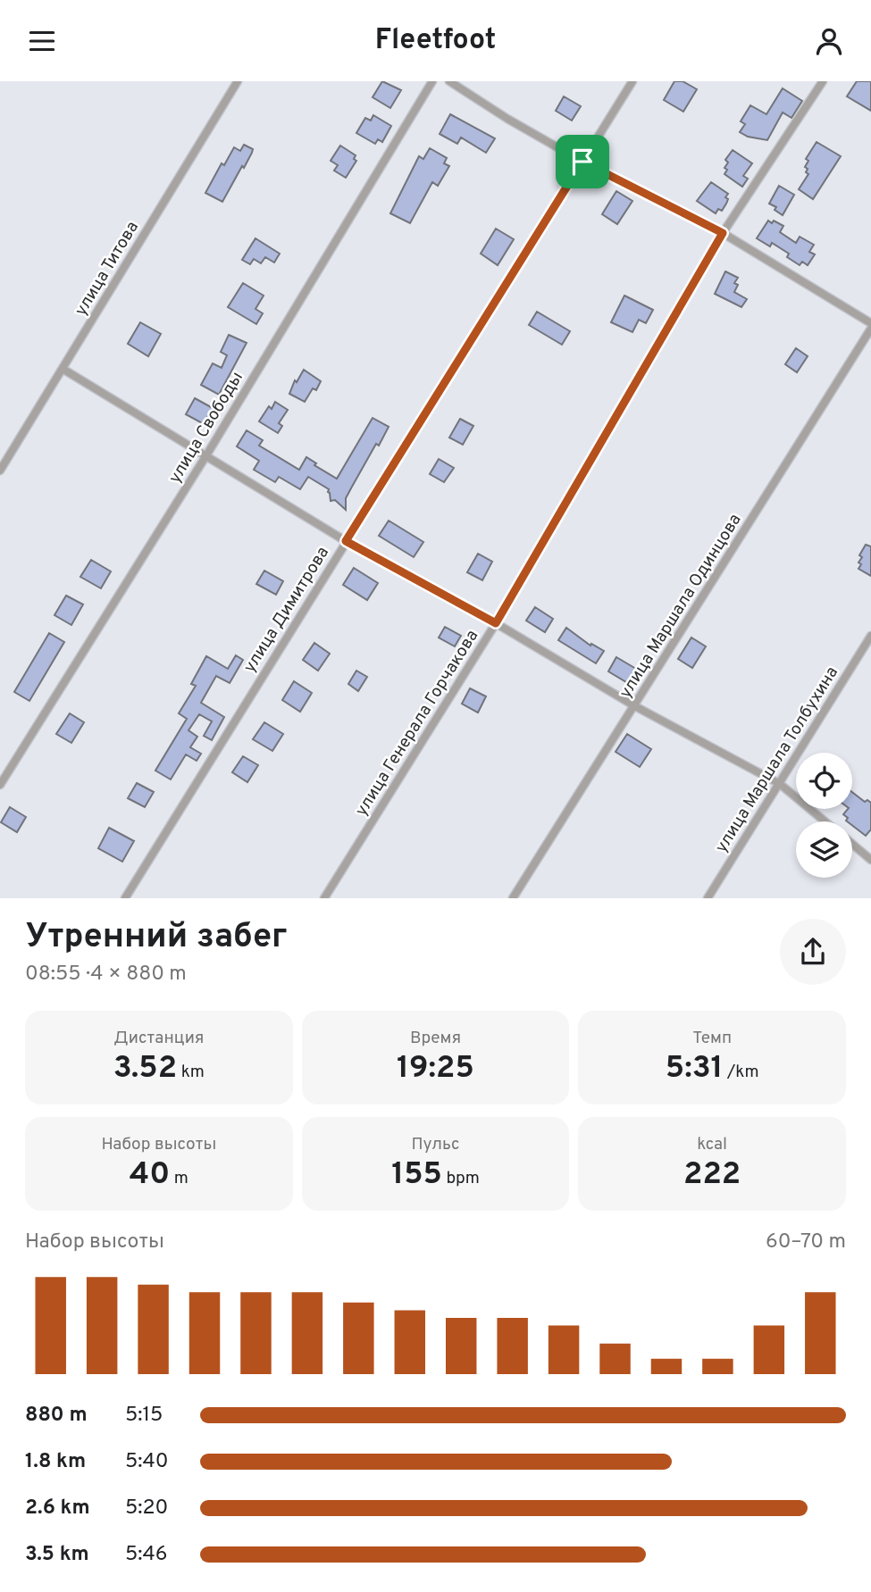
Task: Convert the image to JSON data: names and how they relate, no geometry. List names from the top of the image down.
{
  "streets": {
    "street": [
      "улица Титова",
      "улица Свободы",
      "улица Маршала Одинцова",
      "улица Димитрова",
      "улица Генерала Горчакова",
      "улица Маршала Толбухина"
    ]
  },
  "page": {
    "header": "Fleetfoot",
    "heading": ["Утренний забег", "08:55 · 4 × 880 m"],
    "stats": [
      ["Дистанция", "3.52 km"],
      ["Время", "19:25"],
      ["Темп", "5:31 /km"],
      ["Набор высоты", "40 m"],
      ["Пульс", "155 bpm"],
      ["kcal", "222"]
    ],
    "chart": ["Набор высоты", "60–70 m"],
    "list": [
      {
        "name": "880 m",
        "note": "5:15"
      },
      {
        "name": "1.8 km",
        "note": "5:40"
      },
      {
        "name": "2.6 km",
        "note": "5:20"
      },
      {
        "name": "3.5 km",
        "note": "5:46"
      }
    ]
  }
}
